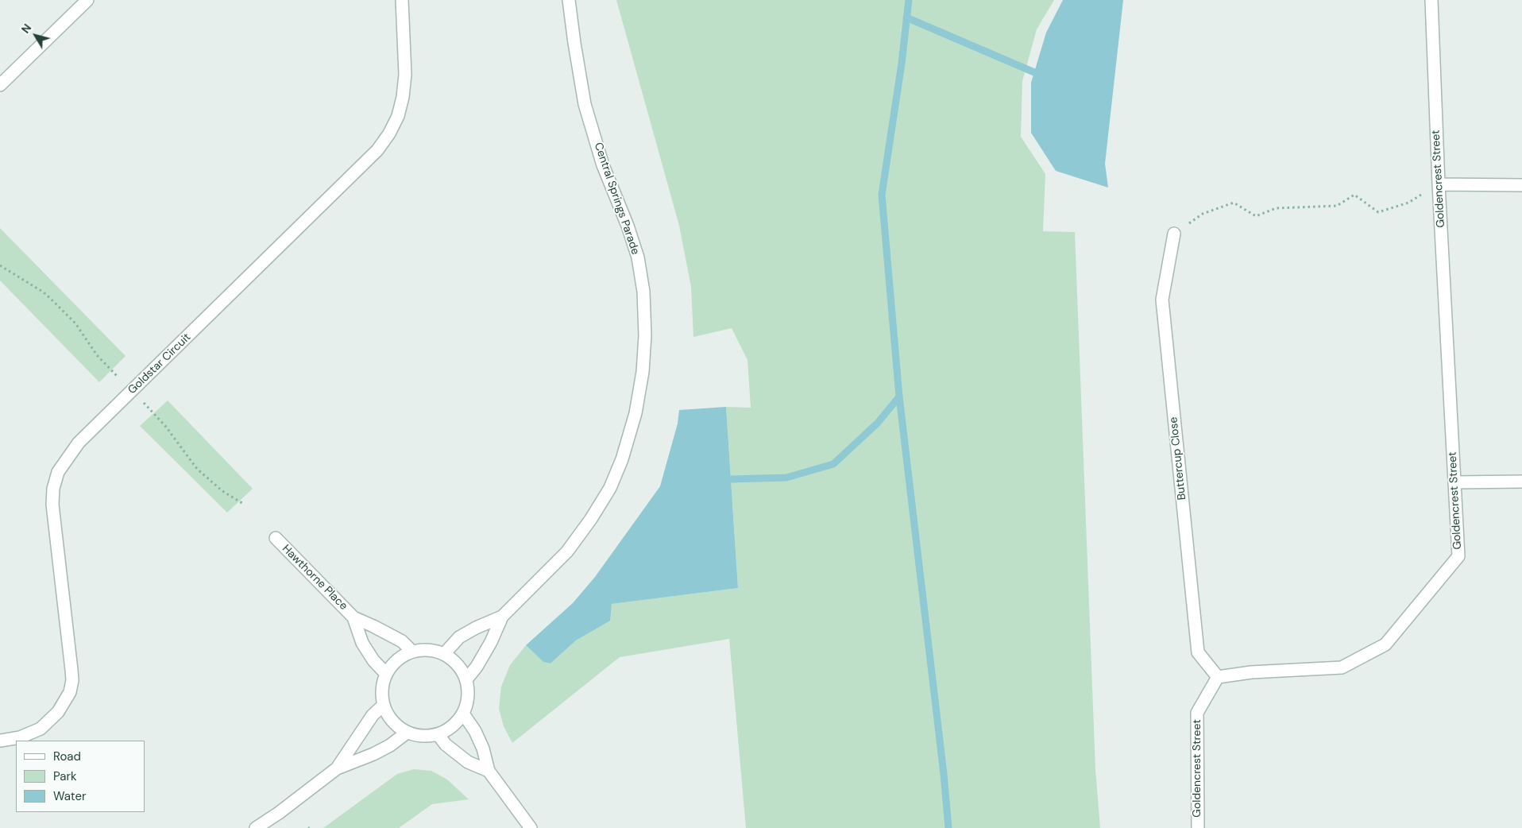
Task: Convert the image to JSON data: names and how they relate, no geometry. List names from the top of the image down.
{
  "streets": {
    "street": [
      "Goldencrest Street",
      "Central Springs Parade",
      "Goldstar Circuit",
      "Buttercup Close",
      "Hawthorne Place"
    ]
  },
  "crossings": [
    ["Goldencrest Street", "Buttercup Close"],
    ["Central Springs Parade", "Hawthorne Place"]
  ],
  "legend": ["Road", "Park", "Water"],
  "north": "top left"
}
